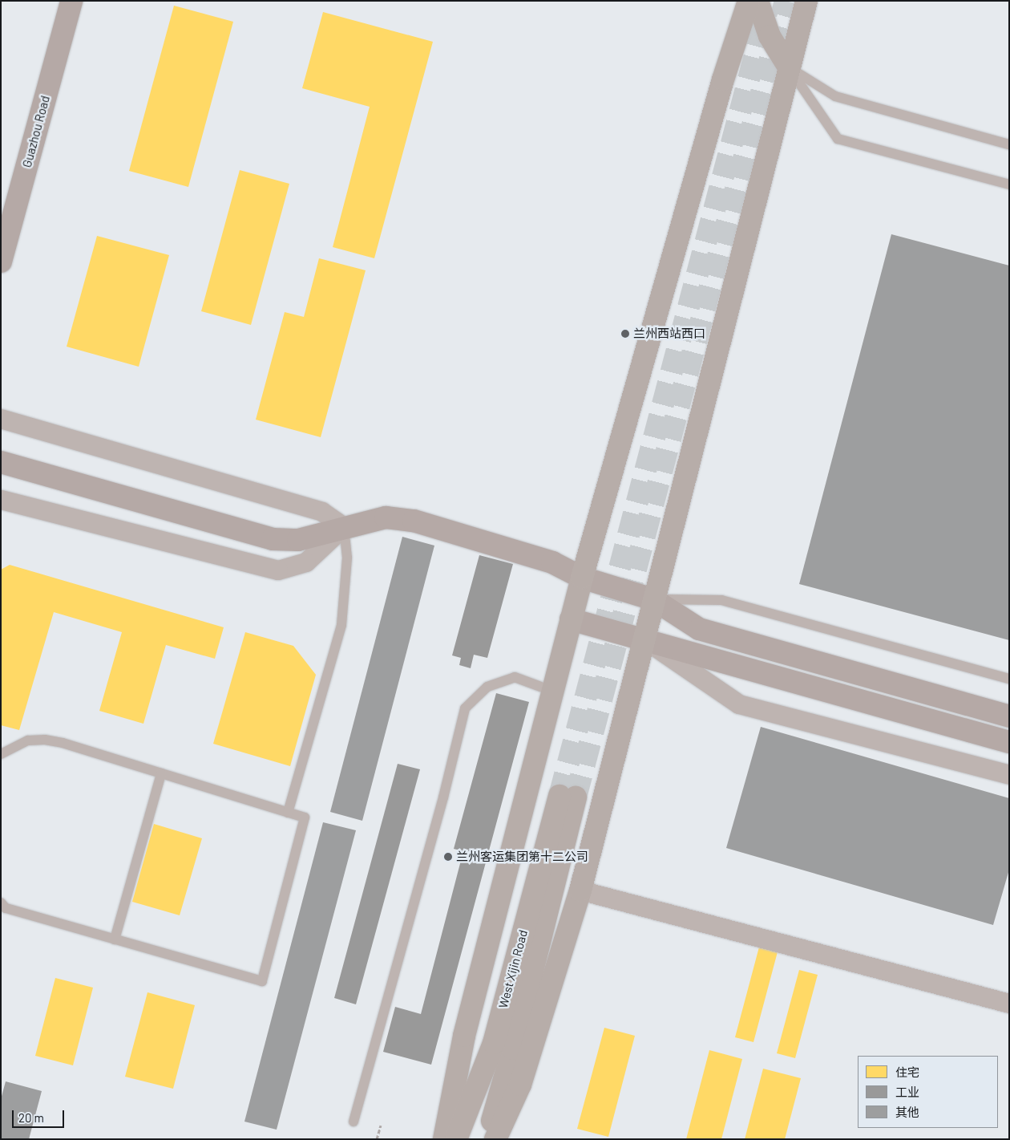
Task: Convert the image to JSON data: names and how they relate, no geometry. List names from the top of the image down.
{
  "streets": {
    "main road": ["Guazhou Road", "West Xijin Road"]
  },
  "places": ["兰州西站西口", "兰州客运集团第十二公司"],
  "legend": ["住宅", "工业", "其他"],
  "scale_bar": "20 m"
}
